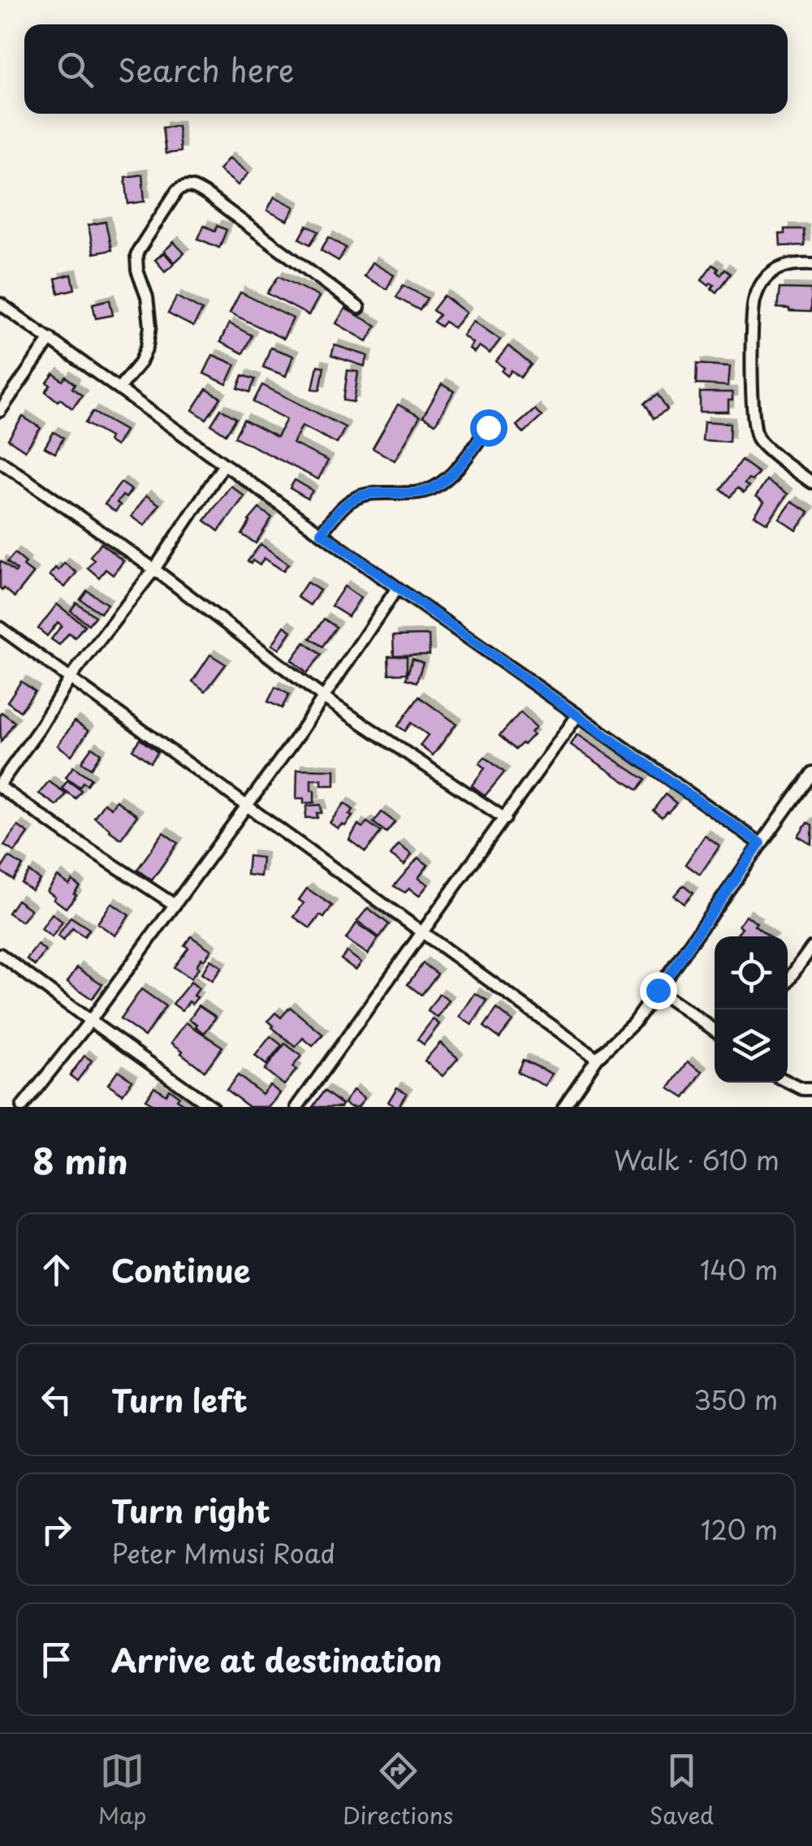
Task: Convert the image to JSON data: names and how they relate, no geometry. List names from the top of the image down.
{
  "page": {
    "search": "Search here",
    "heading": ["8 min", "Walk · 610 m"],
    "list": [
      ["Continue", "140 m"],
      ["Turn left", "350 m"],
      ["Turn right", "Peter Mmusi Road", "120 m"],
      "Arrive at destination"
    ],
    "nav": ["Map", "Directions", "Saved"]
  }
}
